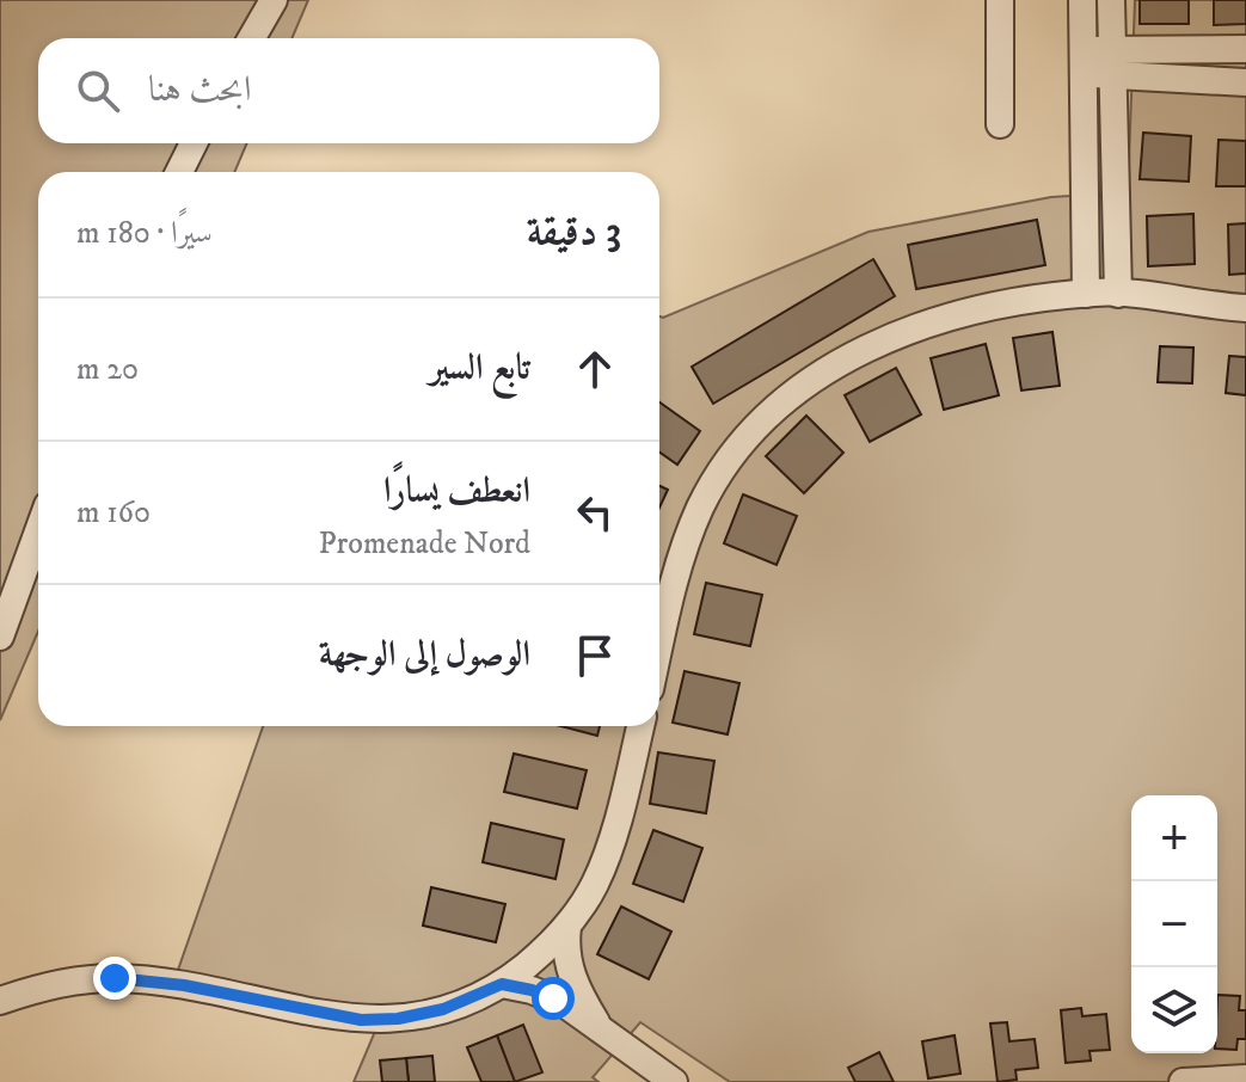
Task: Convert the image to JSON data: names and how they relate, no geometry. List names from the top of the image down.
{
  "page": {
    "search": "ابحث هنا",
    "heading": ["3 دقيقة", "سيرًا · 180 m"],
    "list": [
      ["تابع السير", "20 m"],
      ["انعطف يسارًا", "Promenade Nord", "160 m"],
      "الوصول إلى الوجهة"
    ],
    "map_buttons": ["+", "−"]
  }
}
